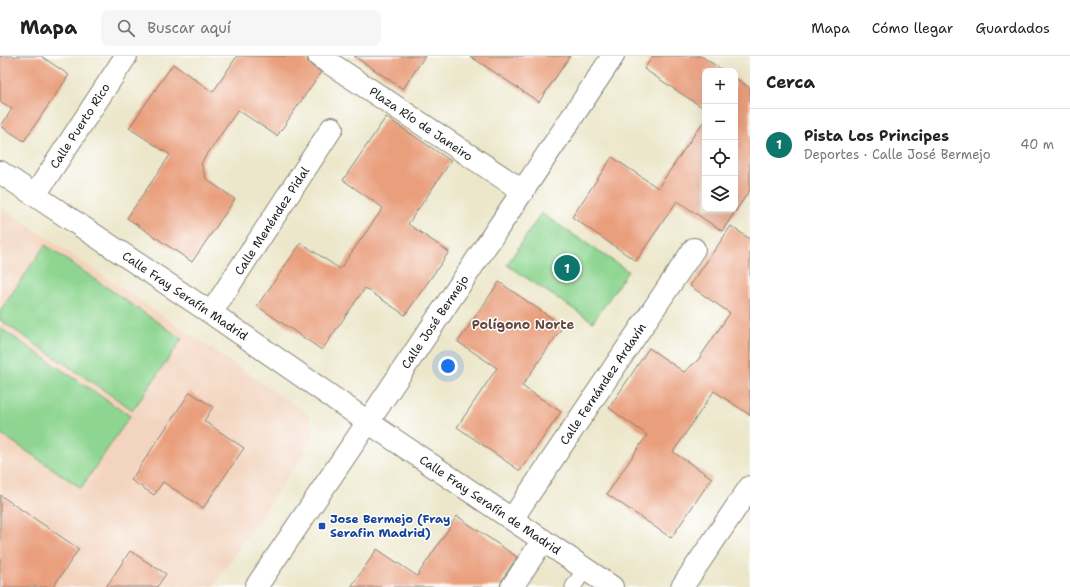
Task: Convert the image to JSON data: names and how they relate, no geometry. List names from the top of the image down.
{
  "streets": {
    "street": [
      "Plaza Río de Janeiro",
      "Calle Puerto Rico",
      "Calle Menéndez Pidal",
      "Calle Fray Serafín Madrid",
      "Calle José Bermejo",
      "Calle Fernández Ardavín",
      "Calle Fray Serafín de Madrid"
    ]
  },
  "crossings": [
    ["Plaza Río de Janeiro", "Calle José Bermejo"],
    ["Calle Puerto Rico", "Calle Fray Serafín Madrid"],
    ["Calle Menéndez Pidal", "Calle Fray Serafín Madrid"],
    ["Calle Fray Serafín Madrid", "Calle José Bermejo"],
    ["Calle Fray Serafín Madrid", "Calle Fray Serafín de Madrid"],
    ["Calle José Bermejo", "Calle Fray Serafín de Madrid"],
    ["Calle Fernández Ardavín", "Calle Fray Serafín de Madrid"]
  ],
  "districts": ["Polígono Norte"],
  "places": {
    "transit": ["Jose Bermejo (Fray Serafin Madrid)"]
  },
  "page": {
    "header": "Mapa",
    "search": "Buscar aquí",
    "nav": ["Mapa", "Cómo llegar", "Guardados"],
    "heading": "Cerca",
    "map_buttons": ["+", "−"],
    "list": [
      {
        "mark": "1",
        "name": "Pista Los Principes",
        "note": "Deportes · Calle José Bermejo",
        "value": "40 m"
      }
    ],
    "pins": "1"
  }
}
